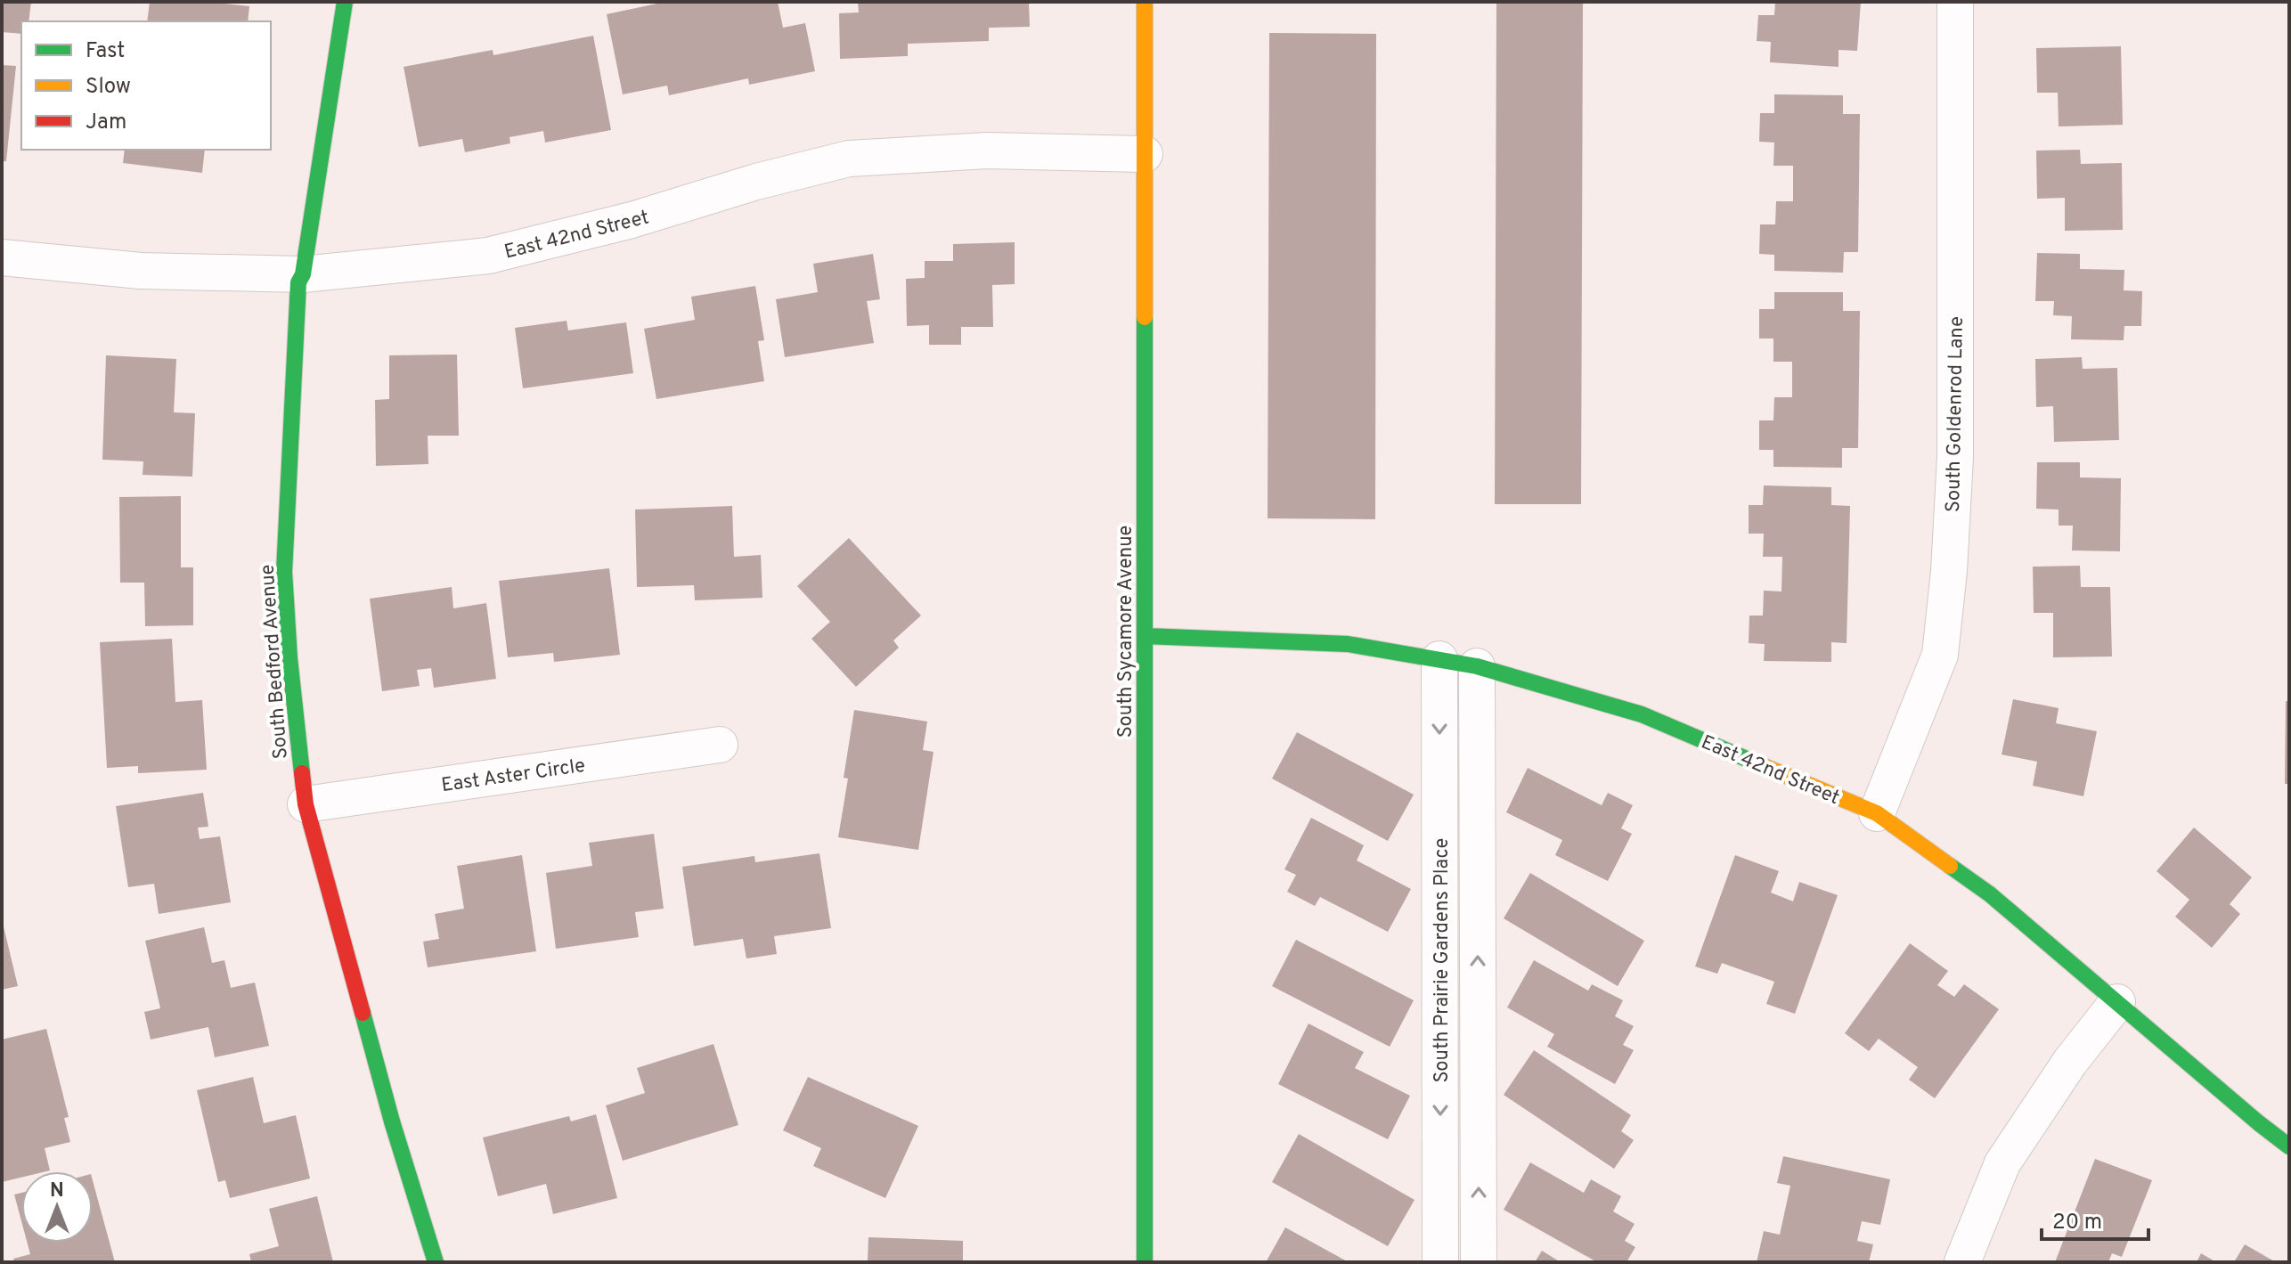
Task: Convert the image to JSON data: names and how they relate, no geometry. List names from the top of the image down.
{
  "streets": {
    "street": [
      "East 42nd Street",
      "South Goldenrod Lane",
      "South Sycamore Avenue",
      "South Bedford Avenue",
      "East Aster Circle",
      "South Prairie Gardens Place"
    ]
  },
  "crossings": [
    ["East 42nd Street", "South Goldenrod Lane"],
    ["East 42nd Street", "South Sycamore Avenue"],
    ["East 42nd Street", "South Bedford Avenue"],
    ["East 42nd Street", "South Prairie Gardens Place"],
    ["South Bedford Avenue", "East Aster Circle"]
  ],
  "legend": ["Fast", "Slow", "Jam"],
  "scale_bar": "20 m",
  "north": "top"
}
